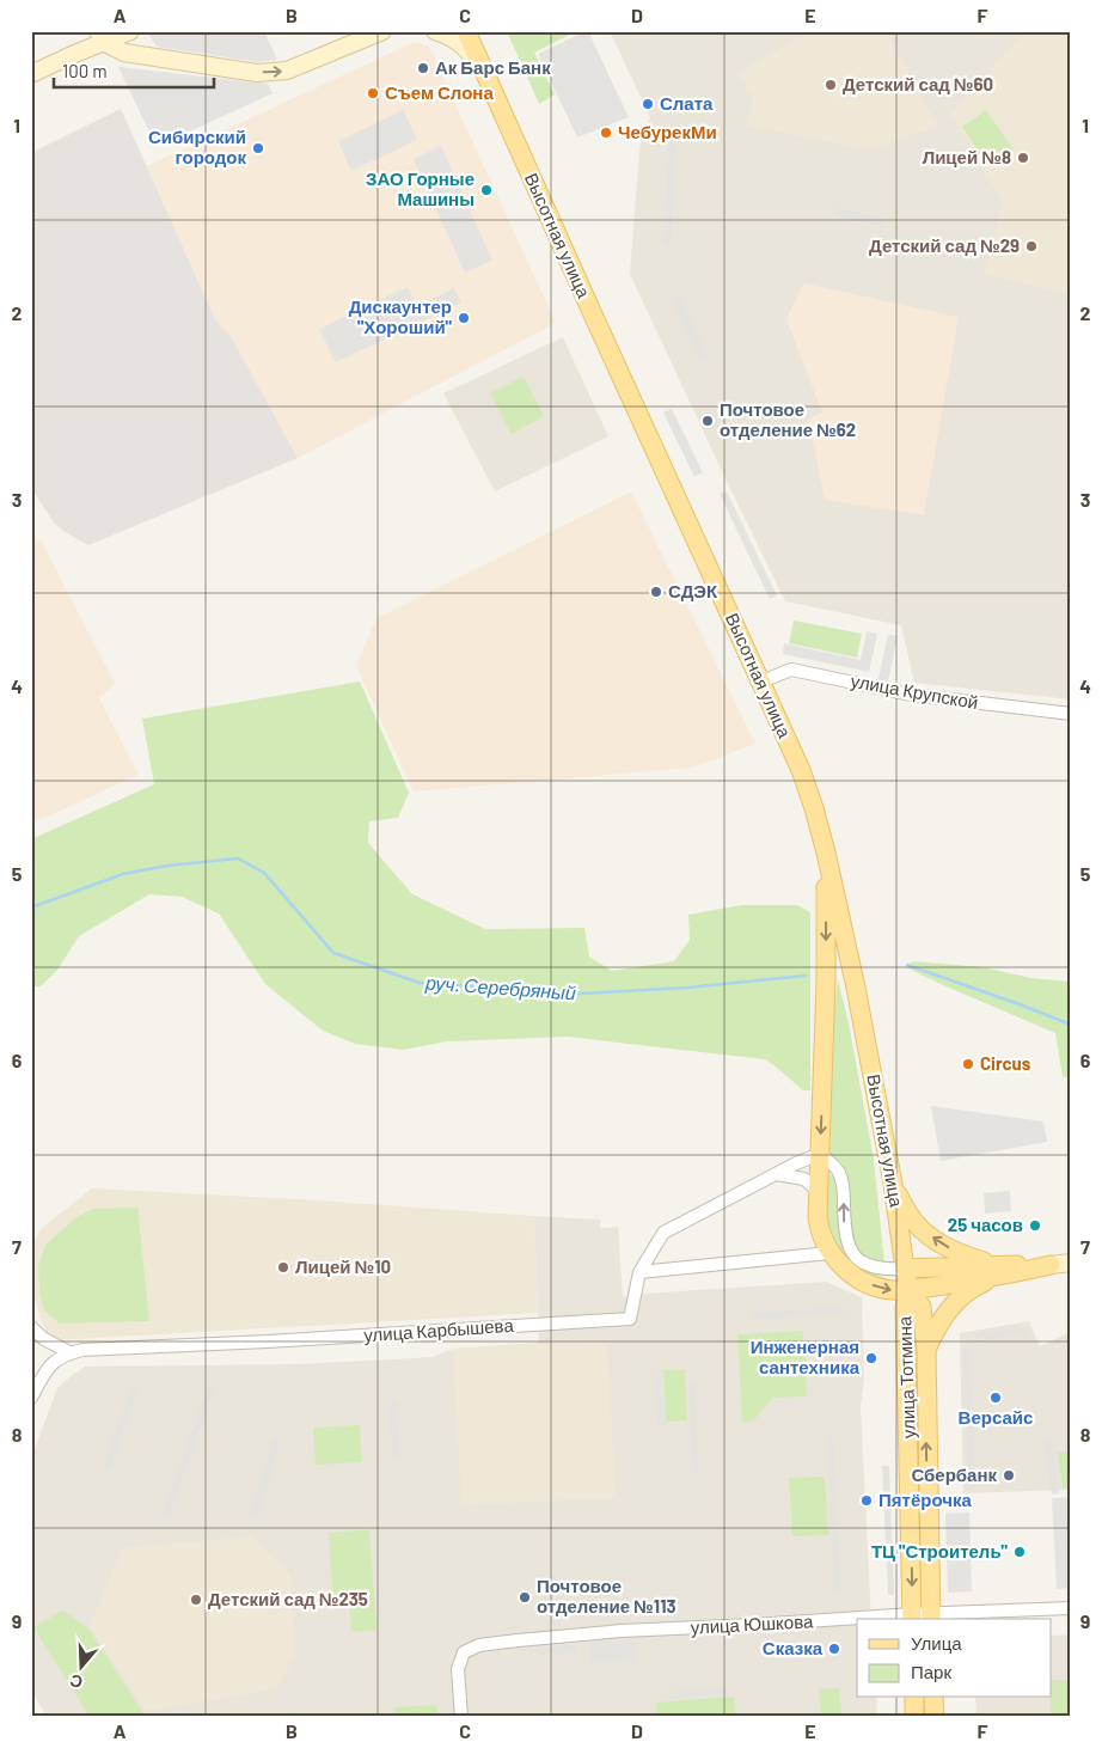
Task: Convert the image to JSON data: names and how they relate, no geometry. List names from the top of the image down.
{
  "streets": {
    "main road": ["Высотная улица", "улица Тотмина"],
    "street": ["улица Крупской", "улица Карбышева", "улица Юшкова"]
  },
  "crossings": [
    ["Высотная улица", "улица Крупской"],
    ["Высотная улица", "улица Тотмина"],
    ["улица Тотмина", "улица Юшкова"]
  ],
  "water": ["руч. Серебряный"],
  "places": [
    "Ак Барс Банк",
    "Детский сад №60",
    "Съем Слона",
    "Слата",
    "ЧебурекМи",
    "Сибирский городок",
    "Лицей №8",
    "ЗАО Горные Машины",
    "Детский сад №29",
    "Дискаунтер \"Хороший\"",
    "Почтовое отделение №62",
    "СДЭК",
    "Circus",
    "25 часов",
    "Лицей №10",
    "Инженерная сантехника",
    "Версайс",
    "Сбербанк",
    "Пятёрочка",
    "ТЦ \"Строитель\"",
    "Почтовое отделение №113",
    "Детский сад №235",
    "Сказка"
  ],
  "legend": ["Улица", "Парк"],
  "scale_bar": "100 m",
  "north": "bottom",
  "grid": {
    "columns": [
      "A",
      "B",
      "C",
      "D",
      "E",
      "F"
    ],
    "rows": [
      "1",
      "2",
      "3",
      "4",
      "5",
      "6",
      "7",
      "8",
      "9"
    ]
  }
}
